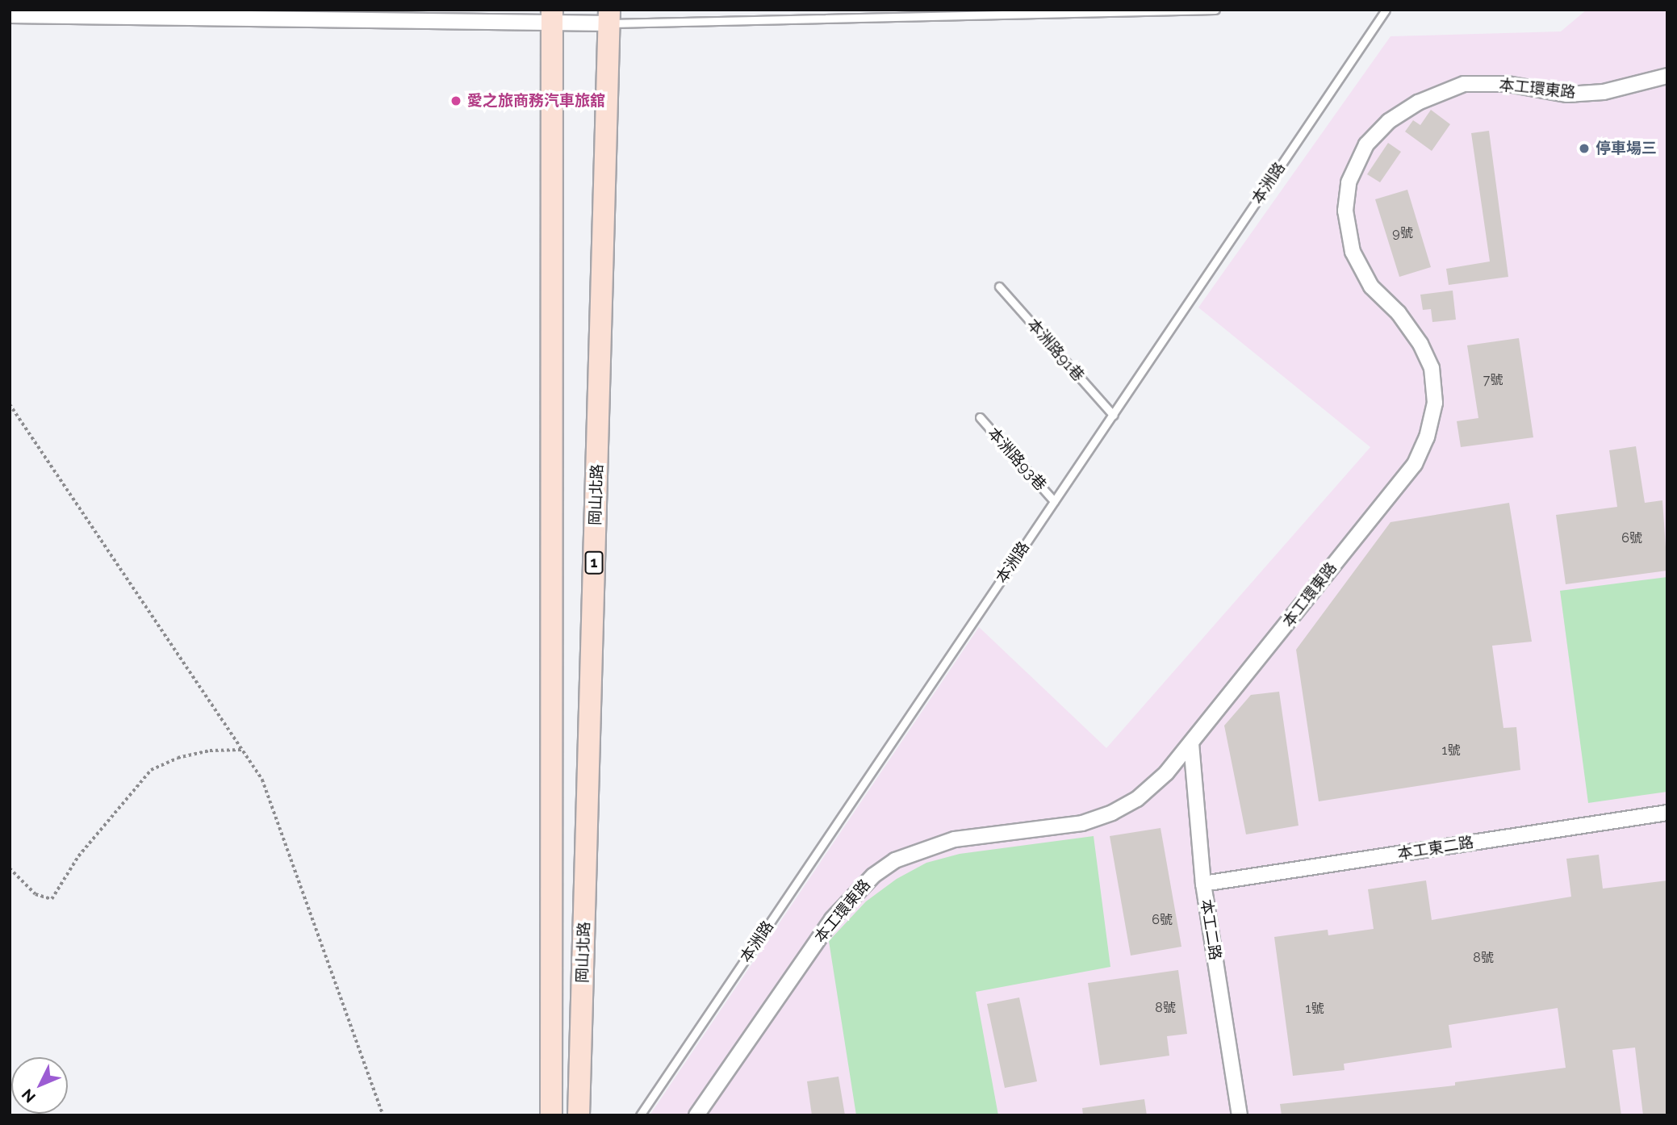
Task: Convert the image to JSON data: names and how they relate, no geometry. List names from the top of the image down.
{
  "streets": {
    "main road": ["岡山北路", "1"],
    "street": ["本工環東路", "本工東二路", "本工二路"],
    "lane": ["本洲路", "本洲路91巷", "本洲路93巷"]
  },
  "crossings": [
    ["本工環東路", "本工二路"],
    ["本洲路", "本洲路91巷"],
    ["本洲路", "本洲路93巷"],
    ["本工東二路", "本工二路"]
  ],
  "places": ["愛之旅商務汽車旅舘", "停車場三"],
  "house_numbers": [
    "9號",
    "7號",
    "6號",
    "1號",
    "6號",
    "8號",
    "8號",
    "1號"
  ],
  "north": "bottom left"
}
